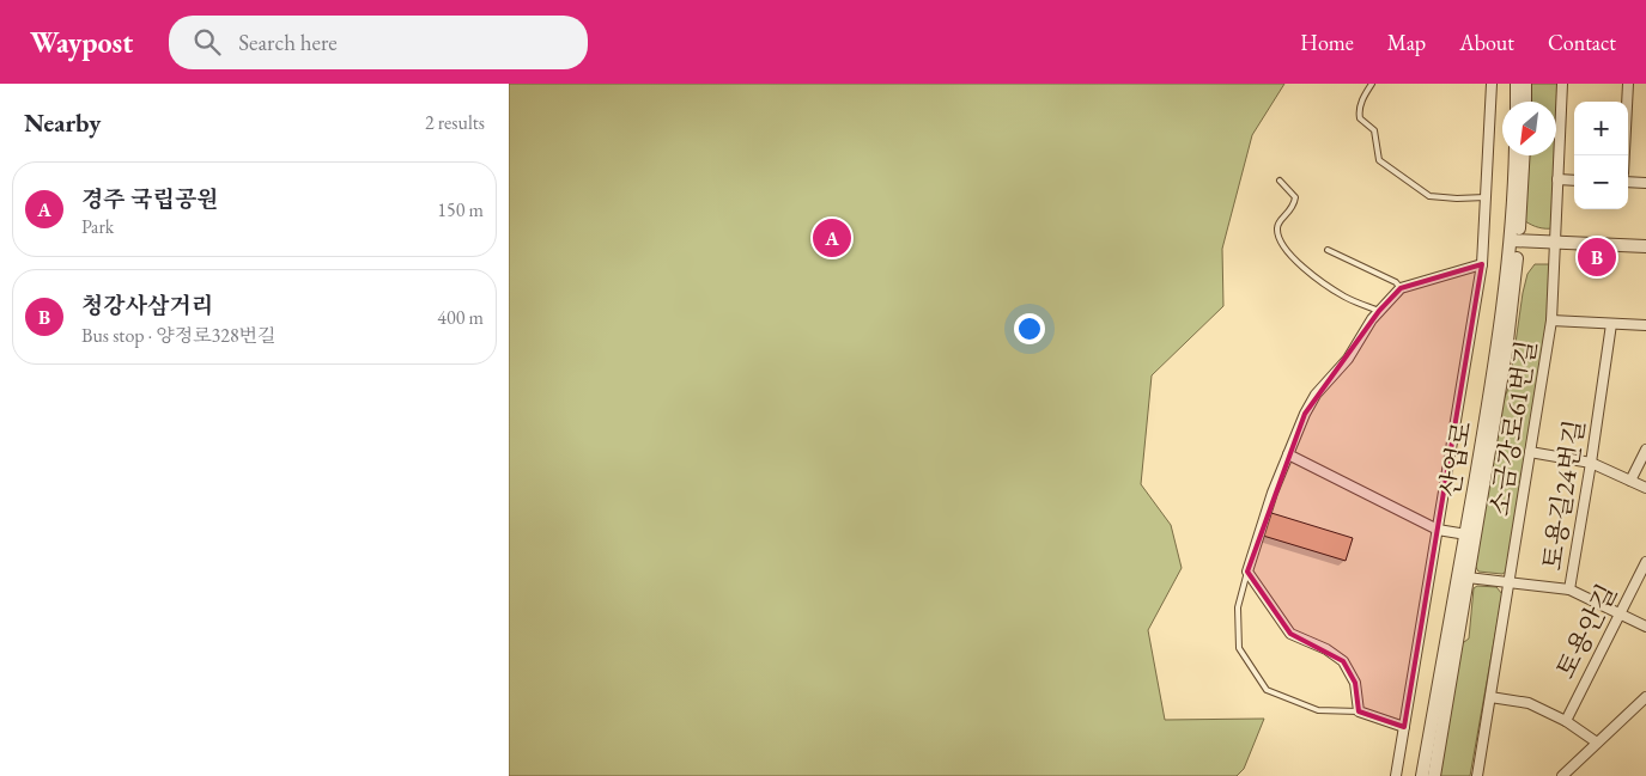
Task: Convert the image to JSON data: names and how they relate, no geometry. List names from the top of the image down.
{
  "streets": {
    "street": [
      "소금강로61번길",
      "산업로",
      "토용길24번길",
      "토용안길"
    ]
  },
  "crossings": [
    ["토용길24번길", "토용안길"]
  ],
  "north": "bottom left",
  "page": {
    "header": "Waypost",
    "search": "Search here",
    "nav": [
      "Home",
      "Map",
      "About",
      "Contact"
    ],
    "heading": ["Nearby", "2 results"],
    "map_buttons": ["+", "−"],
    "list": [
      {
        "mark": "A",
        "name": "경주 국립공원",
        "note": "Park",
        "value": "150 m"
      },
      {
        "mark": "B",
        "name": "청강사삼거리",
        "note": "Bus stop · 양정로328번길",
        "value": "400 m"
      }
    ],
    "pins": ["A", "B"]
  }
}
